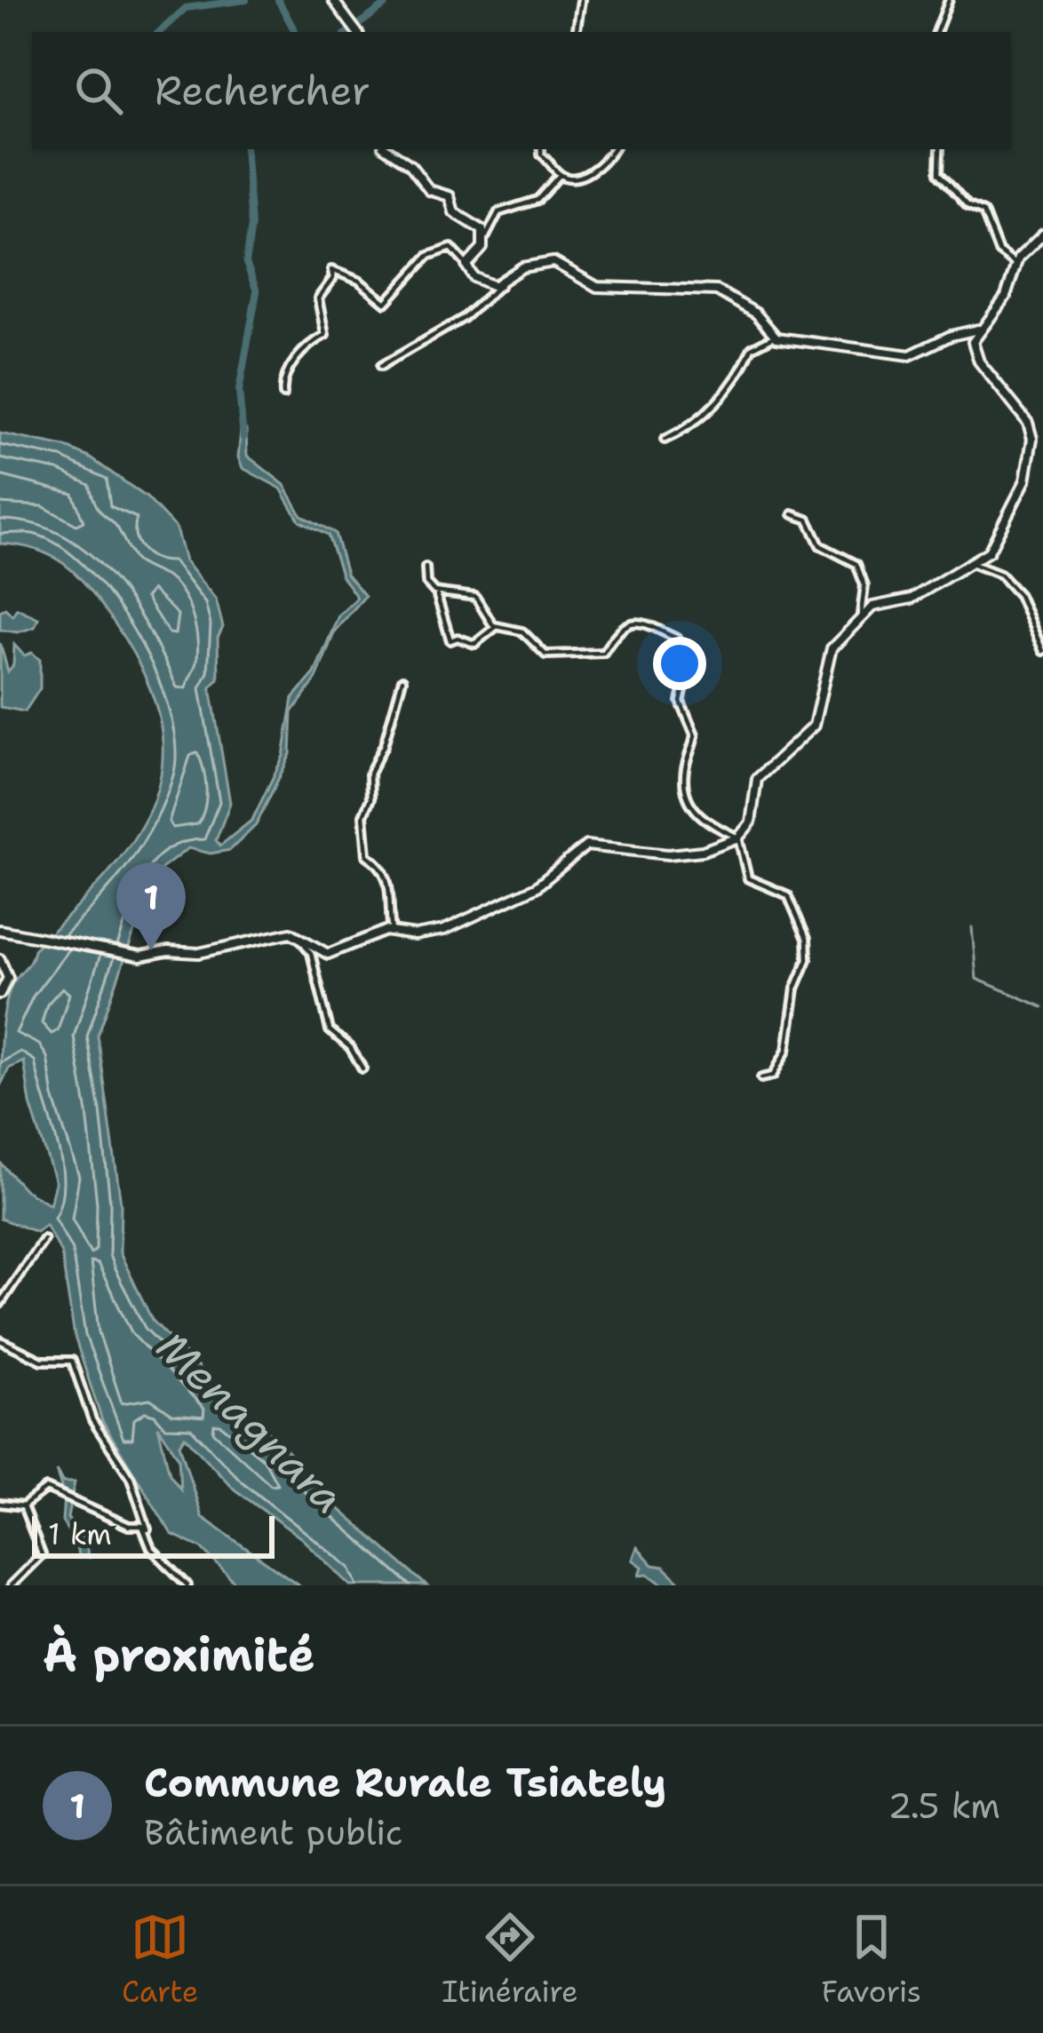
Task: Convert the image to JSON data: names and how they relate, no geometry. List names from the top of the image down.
{
  "water": ["Menagnara"],
  "scale_bar": "1 km",
  "page": {
    "search": "Rechercher",
    "pins": "1",
    "scale": "1 km",
    "heading": "À proximité",
    "list": [
      {
        "mark": "1",
        "name": "Commune Rurale Tsiately",
        "note": "Bâtiment public",
        "value": "2.5 km"
      }
    ],
    "nav": ["Carte", "Itinéraire", "Favoris"]
  }
}
